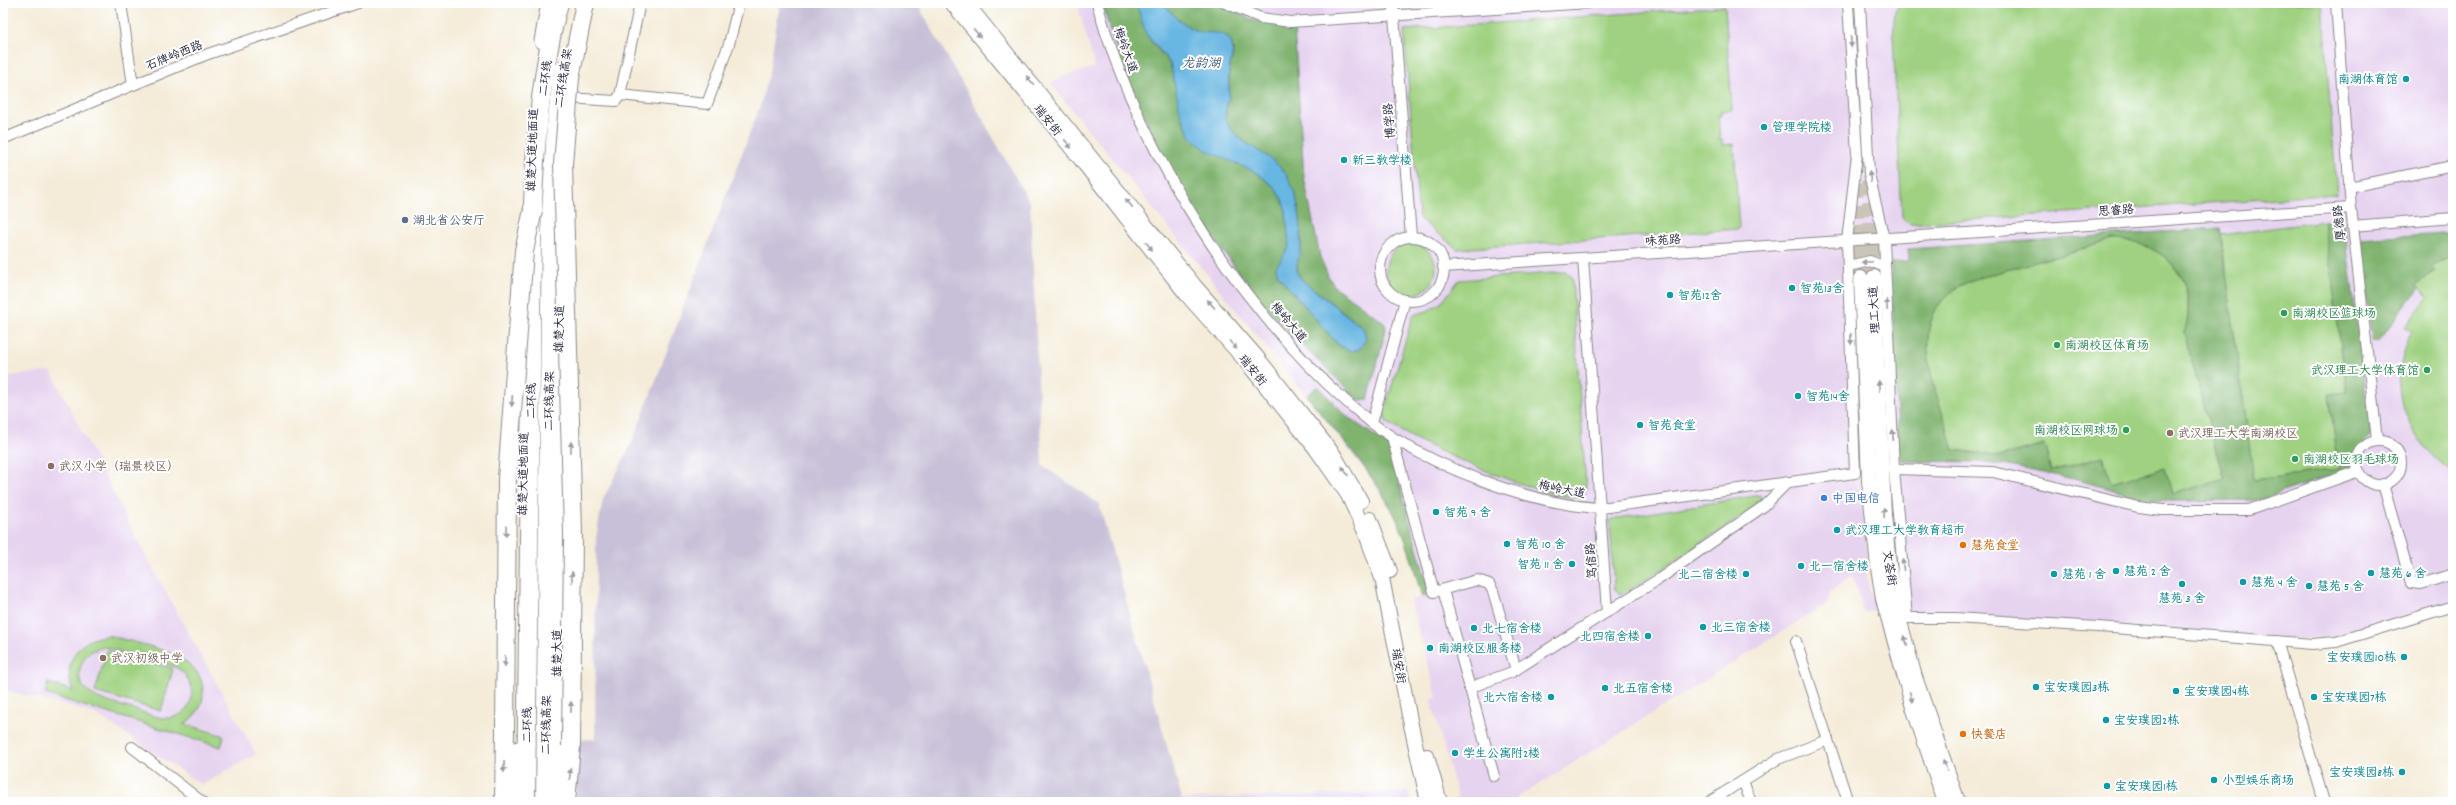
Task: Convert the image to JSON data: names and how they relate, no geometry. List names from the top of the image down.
{
  "streets": {
    "highway": ["二环线", "二环线高架"],
    "main road": [
      "瑞安街",
      "雄楚大道地面道",
      "雄楚大道",
      "文荟街"
    ],
    "street": [
      "梅岭大道",
      "石牌岭西路",
      "博学路",
      "思睿路",
      "厚德路",
      "味苑路",
      "理工大道",
      "笃信路"
    ]
  },
  "crossings": [
    ["梅岭大道", "理工大道"],
    ["梅岭大道", "笃信路"],
    ["博学路", "味苑路"],
    ["思睿路", "厚德路"],
    ["思睿路", "味苑路"],
    ["思睿路", "理工大道"],
    ["味苑路", "理工大道"],
    ["味苑路", "笃信路"],
    ["理工大道", "文荟街"]
  ],
  "water": ["龙韵湖"],
  "places": [
    "南湖体育馆",
    "管理学院楼",
    "新三教学楼",
    "湖北省公安厅",
    "智苑13舍",
    "智苑12舍",
    "南湖校区篮球场",
    "南湖校区体育场",
    "武汉理工大学体育馆",
    "智苑14舍",
    "智苑食堂",
    "南湖校区网球场",
    "武汉理工大学南湖校区",
    "南湖校区羽毛球场",
    "武汉小学（瑞景校区）",
    "中国电信",
    "智苑 9 舍",
    "武汉理工大学教育超市",
    "智苑 10 舍",
    "慧苑食堂",
    "智苑 11 舍",
    "北一宿舍楼",
    "慧苑 2 舍",
    "慧苑 6 舍",
    "北二宿舍楼",
    "慧苑 1 舍",
    "慧苑 4 舍",
    "慧苑 3 舍",
    "慧苑 5 舍",
    "北三宿舍楼",
    "北七宿舍楼",
    "北四宿舍楼",
    "南湖校区服务楼",
    "宝安璞园10栋",
    "武汉初级中学",
    "宝安璞园3栋",
    "北五宿舍楼",
    "宝安璞园4栋",
    "北六宿舍楼",
    "宝安璞园7栋",
    "宝安璞园2栋",
    "快餐店",
    "学生公寓附2楼",
    "宝安璞园8栋",
    "小型娱乐商场",
    "宝安璞园1栋"
  ]
}
